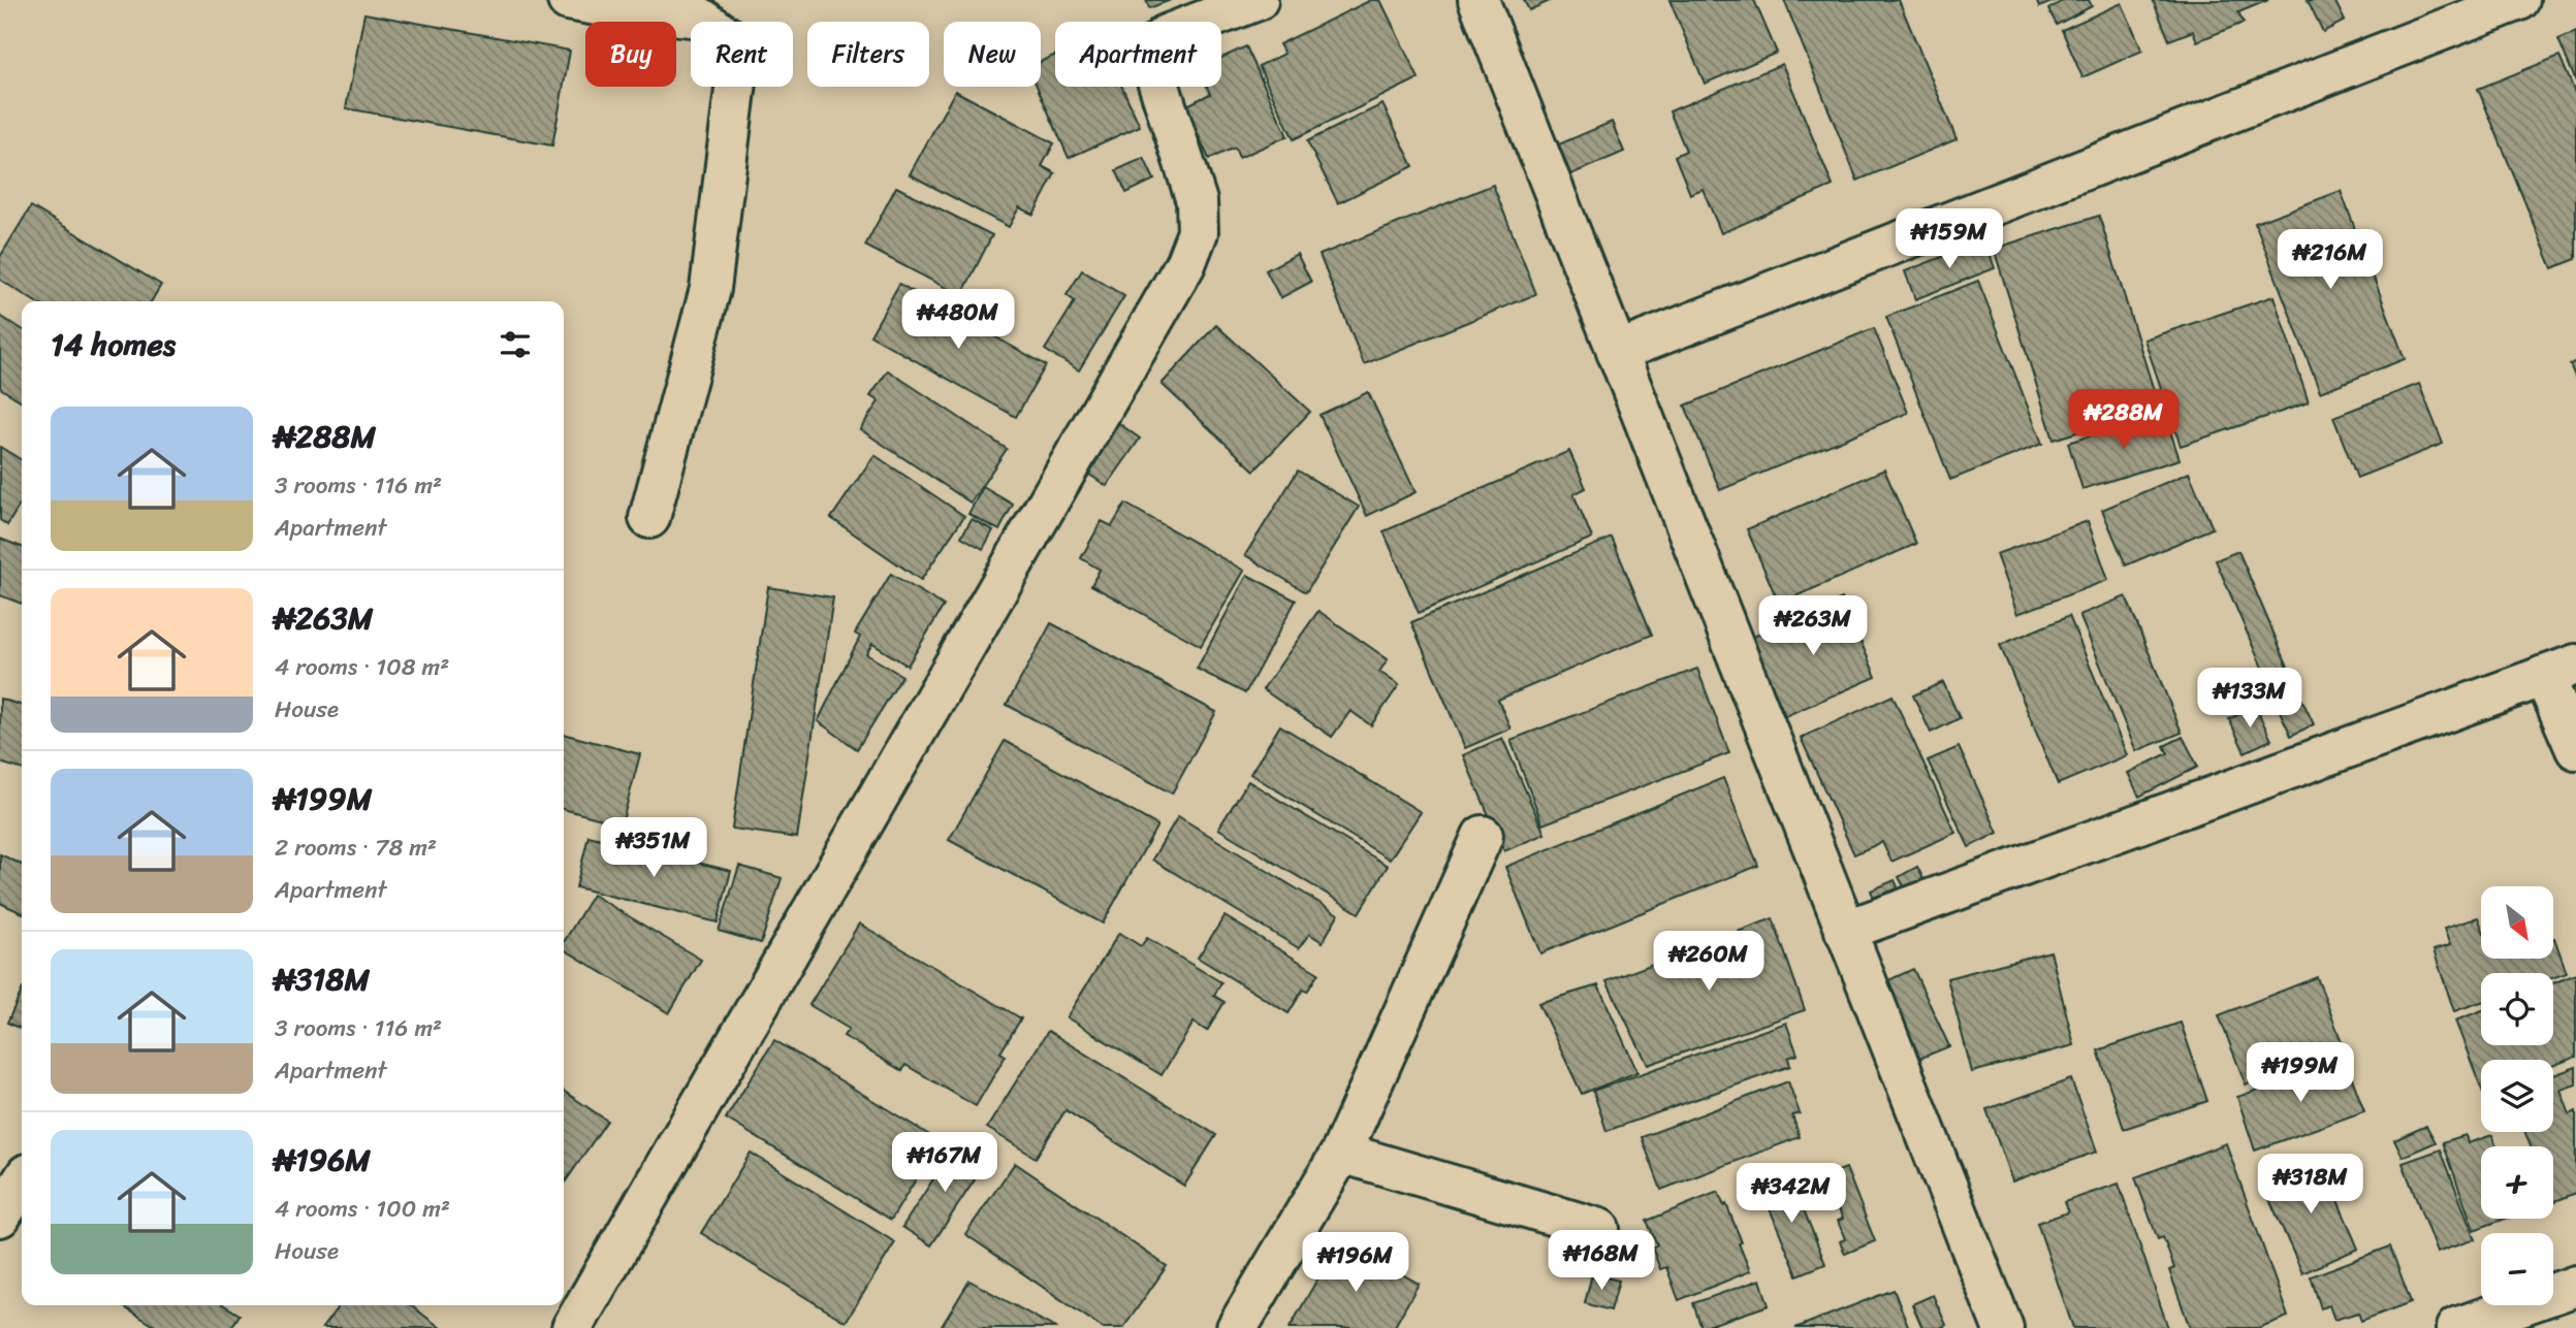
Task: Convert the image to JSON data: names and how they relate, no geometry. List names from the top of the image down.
{
  "north": "bottom right",
  "page": {
    "chip": [
      "Buy",
      "Rent",
      "Filters",
      "New",
      "Apartment"
    ],
    "price": [
      "₦159M",
      "₦216M",
      "₦480M",
      "₦288M",
      "₦263M",
      "₦133M",
      "₦351M",
      "₦260M",
      "₦199M",
      "₦167M",
      "₦318M",
      "₦342M",
      "₦168M",
      "₦196M"
    ],
    "heading": "14 homes",
    "list": [
      {
        "name": "₦288M",
        "note": "3 rooms · 116 m² · Apartment"
      },
      {
        "name": "₦263M",
        "note": "4 rooms · 108 m² · House"
      },
      {
        "name": "₦199M",
        "note": "2 rooms · 78 m² · Apartment"
      },
      {
        "name": "₦318M",
        "note": "3 rooms · 116 m² · Apartment"
      },
      {
        "name": "₦196M",
        "note": "4 rooms · 100 m² · House"
      }
    ],
    "map_buttons": ["+", "−"]
  }
}
